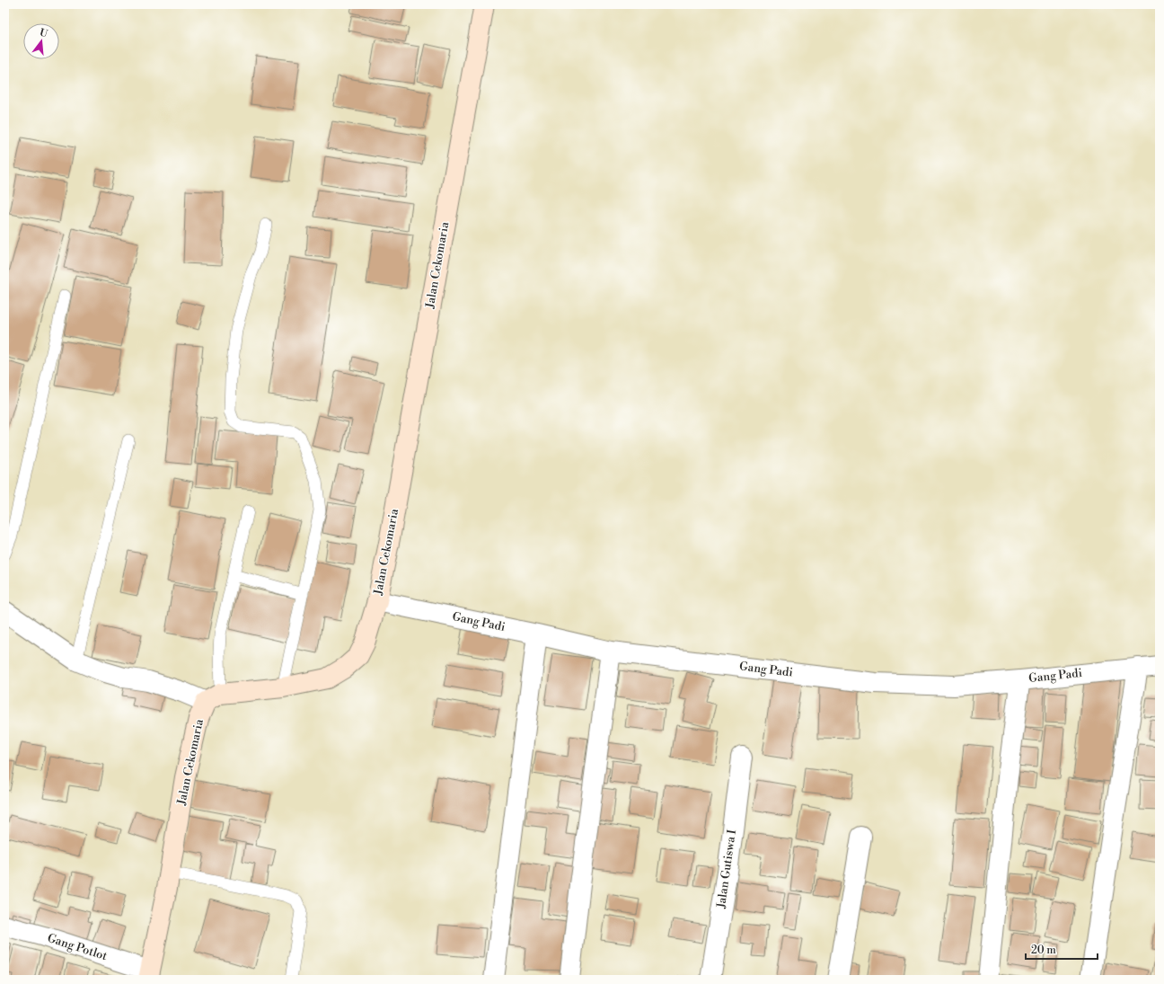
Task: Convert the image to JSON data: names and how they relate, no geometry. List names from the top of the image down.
{
  "streets": {
    "street": [
      "Jalan Cekomaria",
      "Gang Padi",
      "Jalan Gutiswa I",
      "Gang Potlot"
    ]
  },
  "crossings": [
    ["Jalan Cekomaria", "Gang Padi"],
    ["Jalan Cekomaria", "Gang Potlot"]
  ],
  "scale_bar": "20 m",
  "north": "top"
}
